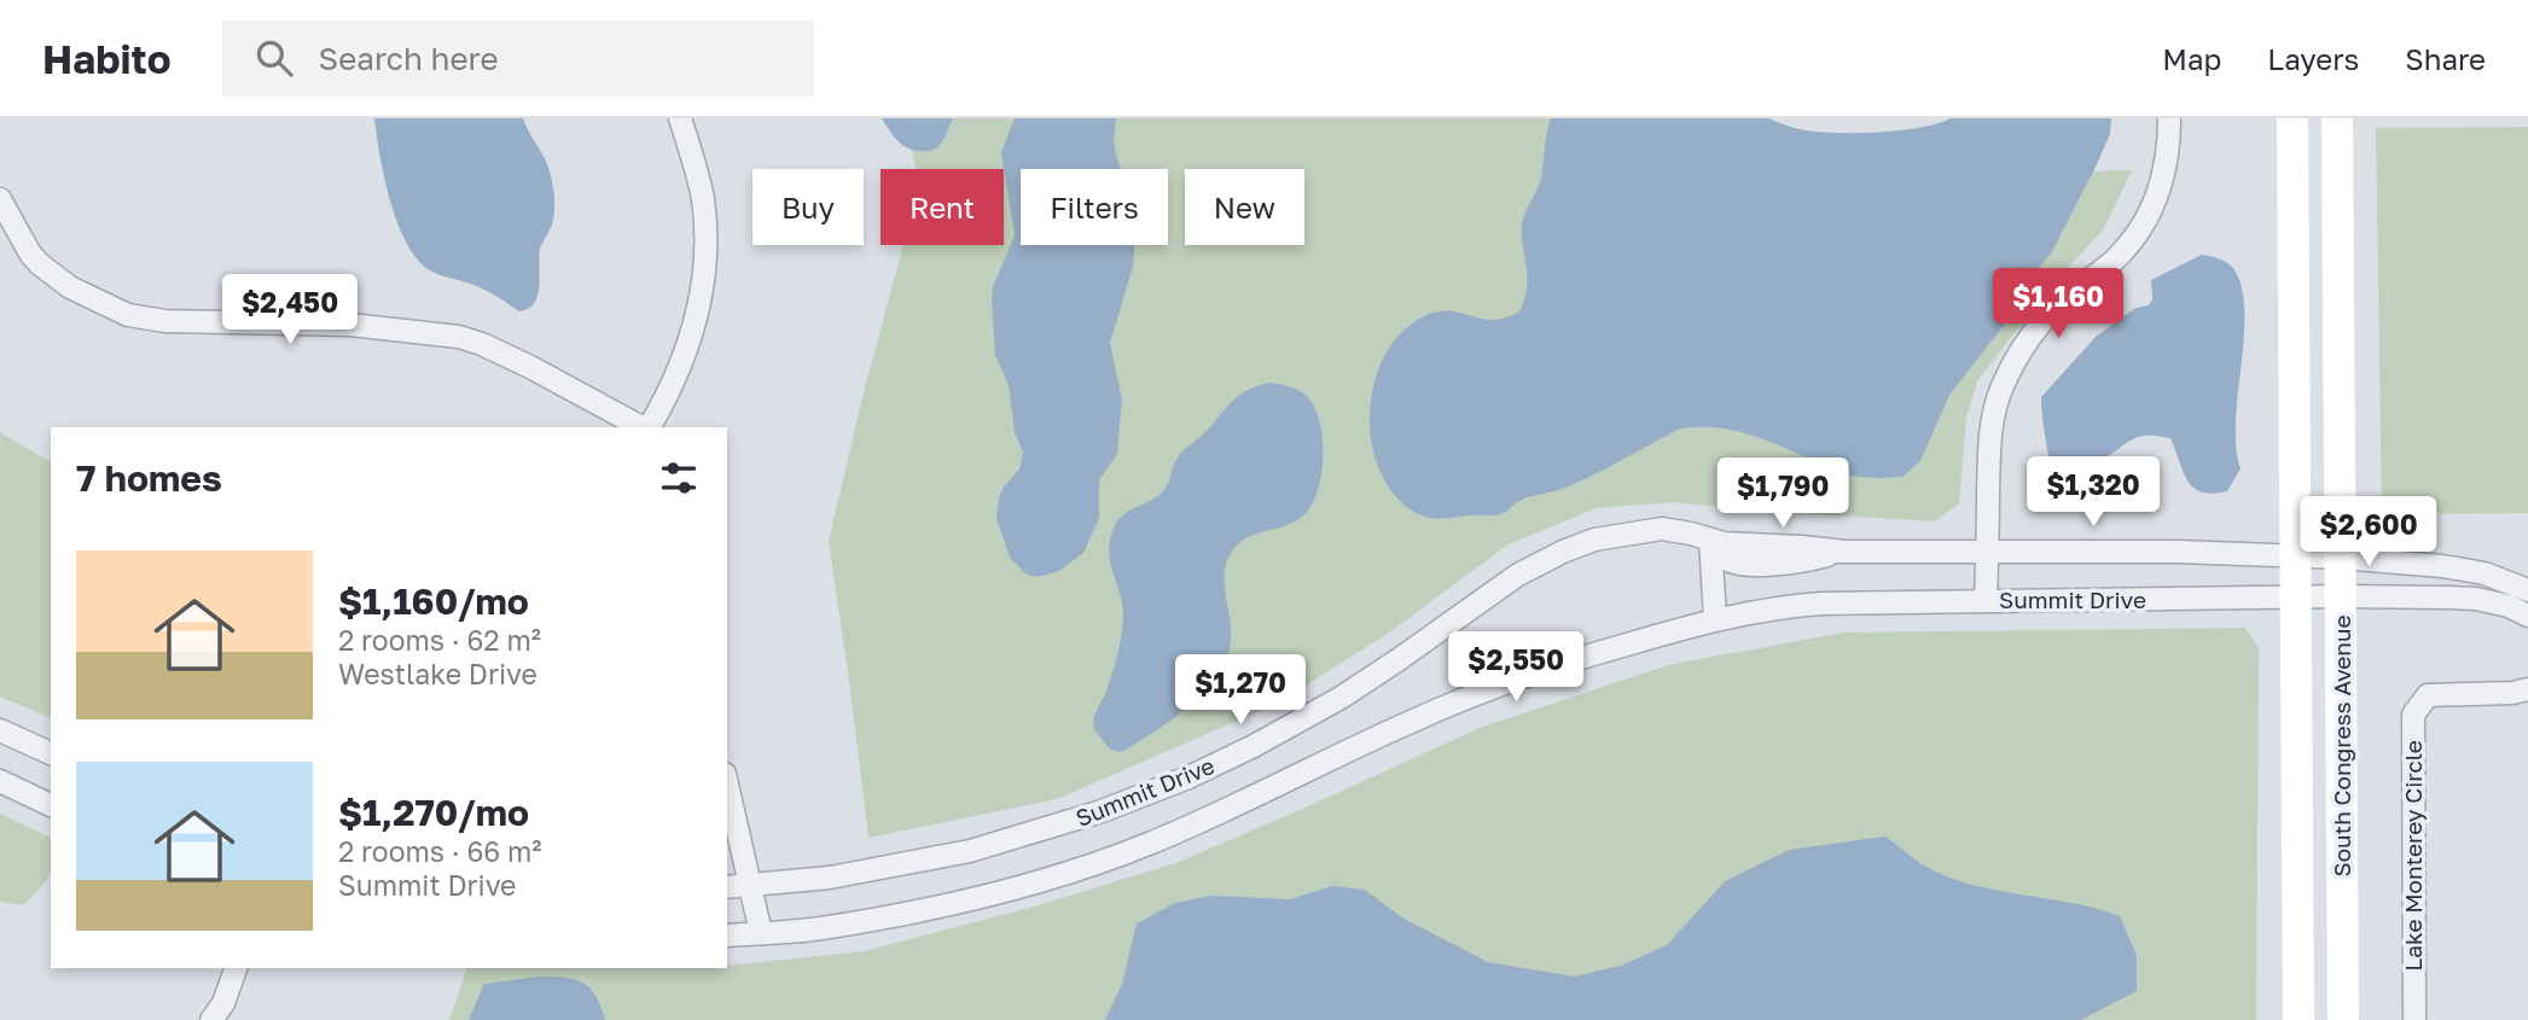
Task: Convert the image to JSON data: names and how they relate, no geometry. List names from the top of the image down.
{
  "streets": {
    "main road": ["South Congress Avenue"],
    "street": ["Summit Drive", "Lake Monterey Circle"]
  },
  "crossings": [
    ["Summit Drive", "South Congress Avenue"]
  ],
  "page": {
    "header": "Habito",
    "search": "Search here",
    "nav": ["Map", "Layers", "Share"],
    "chip": [
      "Buy",
      "Rent",
      "Filters",
      "New"
    ],
    "price": [
      "$1,160",
      "$2,450",
      "$1,320",
      "$1,790",
      "$2,600",
      "$2,550",
      "$1,270"
    ],
    "heading": "7 homes",
    "list": [
      {
        "name": "$1,160/mo",
        "note": "2 rooms · 62 m² · Westlake Drive"
      },
      {
        "name": "$1,270/mo",
        "note": "2 rooms · 66 m² · Summit Drive"
      }
    ]
  }
}
